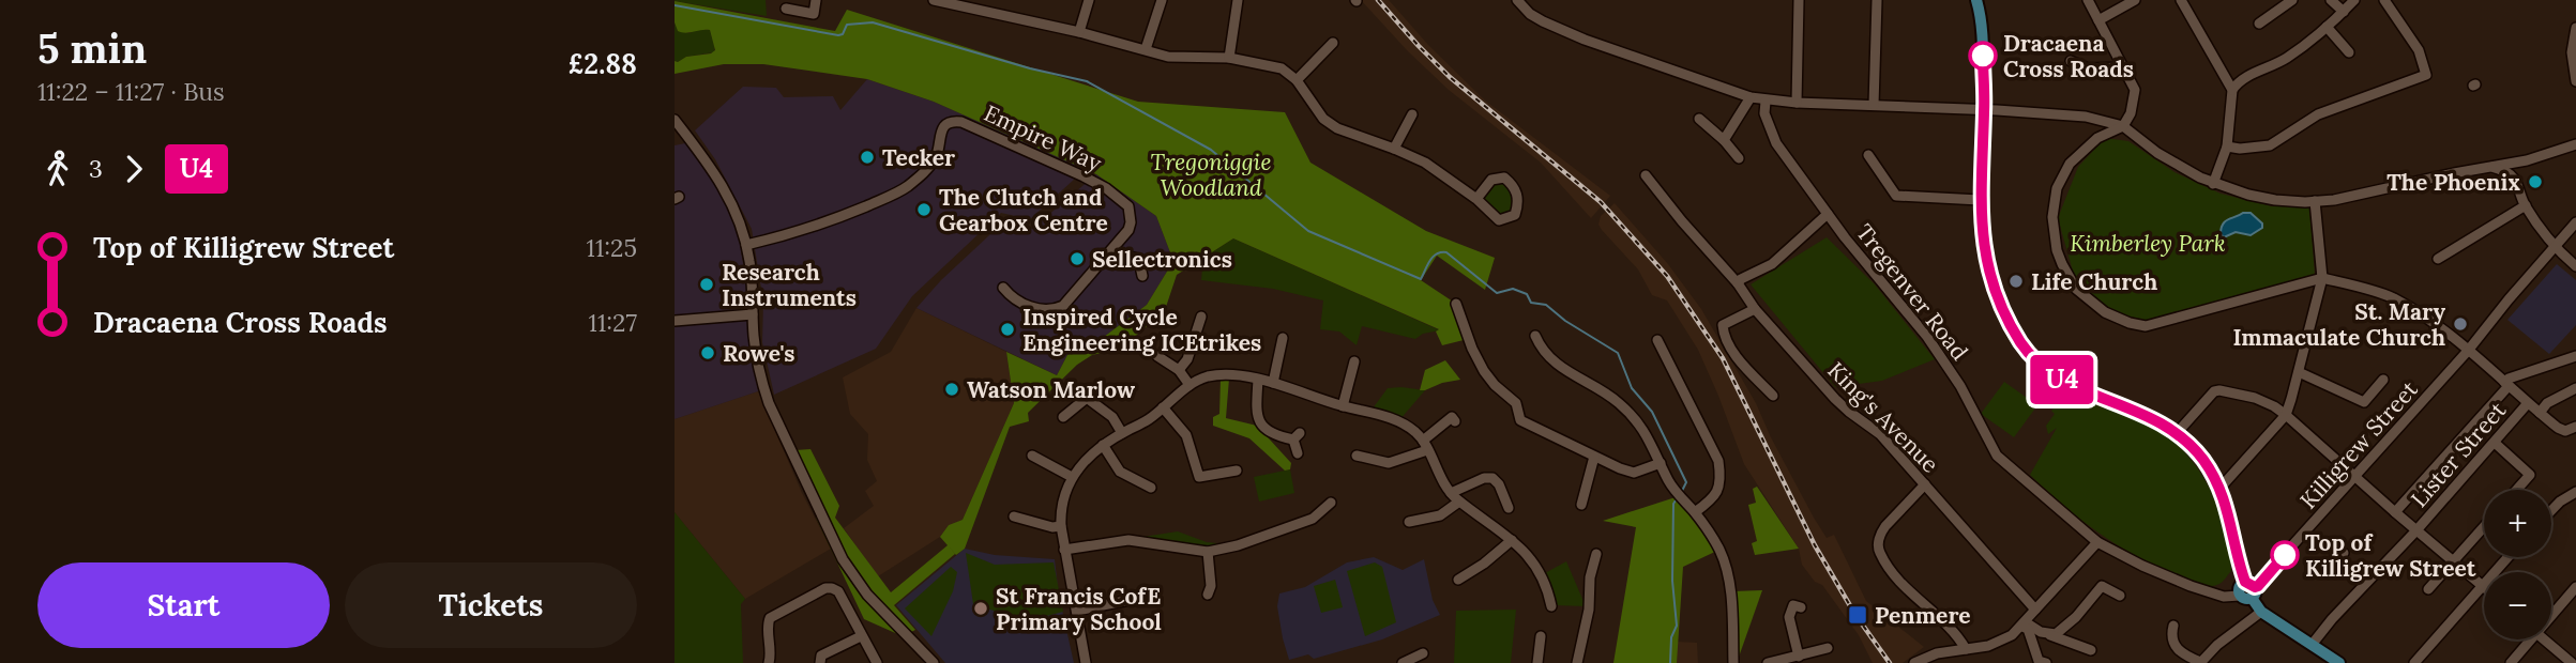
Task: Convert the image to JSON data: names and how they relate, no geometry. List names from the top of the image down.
{
  "streets": {
    "street": [
      "Empire Way",
      "Tregenver Road",
      "King's Avenue",
      "Killigrew Street",
      "Lister Street"
    ]
  },
  "crossings": [
    ["Tregenver Road", "Killigrew Street"]
  ],
  "parks": ["Tregoniggie Woodland", "Kimberley Park"],
  "places": {
    "other": [
      "Dracaena Cross Roads",
      "Tecker",
      "The Phoenix",
      "The Clutch and Gearbox Centre",
      "Sellectronics",
      "Life Church",
      "Research Instruments",
      "St. Mary Immaculate Church",
      "Inspired Cycle Engineering ICEtrikes",
      "Rowe's",
      "Watson Marlow",
      "Top of Killigrew Street",
      "St Francis CofE Primary School"
    ],
    "transit": ["Penmere"]
  },
  "lines": ["bus line U4"],
  "page": {
    "heading": ["5 min", "11:22 – 11:27 · Bus", "£2.88"],
    "on_map": "U4",
    "legs": ["3", "U4"],
    "list": [
      {
        "name": "Top of Killigrew Street",
        "value": "11:25"
      },
      {
        "name": "Dracaena Cross Roads",
        "value": "11:27"
      }
    ],
    "map_buttons": ["+", "−"],
    "buttons": ["Start", "Tickets"]
  }
}
